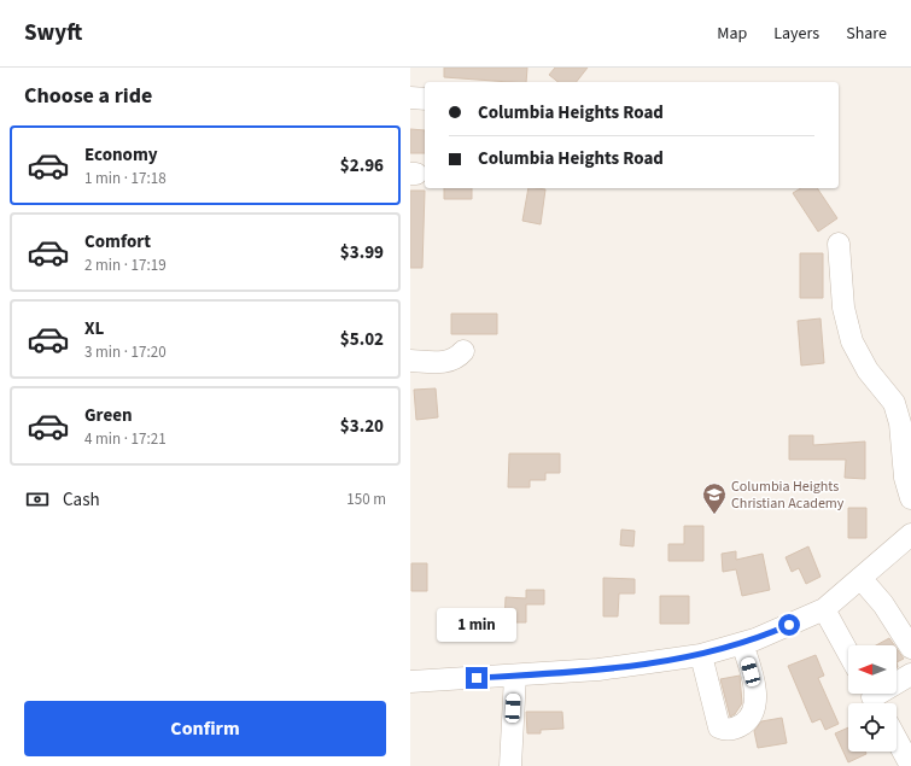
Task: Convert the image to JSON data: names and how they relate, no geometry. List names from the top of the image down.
{
  "places": {
    "school or university": ["Columbia Heights Christian Academy"]
  },
  "north": "left",
  "page": {
    "header": "Swyft",
    "nav": ["Map", "Layers", "Share"],
    "heading": "Choose a ride",
    "banner": ["Columbia Heights Road", "Columbia Heights Road"],
    "list": [
      {
        "name": "Economy",
        "note": "1 min · 17:18",
        "value": "$2.96"
      },
      {
        "name": "Comfort",
        "note": "2 min · 17:19",
        "value": "$3.99"
      },
      {
        "name": "XL",
        "note": "3 min · 17:20",
        "value": "$5.02"
      },
      {
        "name": "Green",
        "note": "4 min · 17:21",
        "value": "$3.20"
      }
    ],
    "pay": ["Cash", "150 m"],
    "bubble": "1 min",
    "buttons": "Confirm"
  }
}
